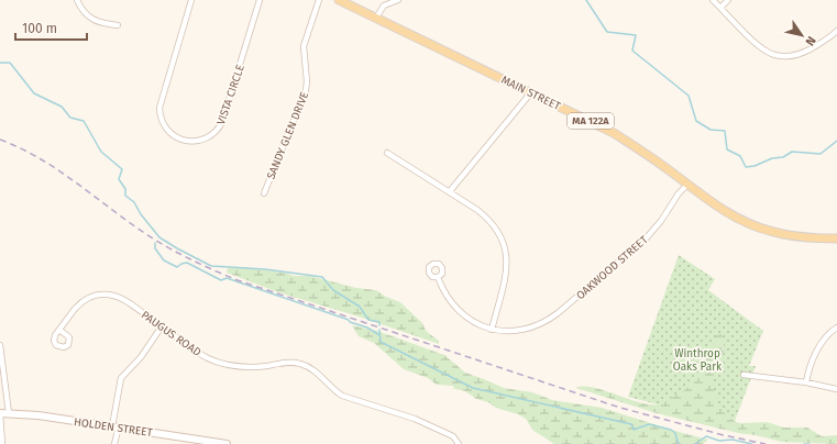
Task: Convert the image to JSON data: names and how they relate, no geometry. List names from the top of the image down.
{
  "streets": {
    "main road": ["MAIN STREET", "MA 122A", "HOLDEN STREET"],
    "street": [
      "VISTA CIRCLE",
      "SANDY GLEN DRIVE",
      "OAKWOOD STREET",
      "PAUGUS ROAD"
    ]
  },
  "crossings": [
    ["MAIN STREET", "OAKWOOD STREET"]
  ],
  "parks": ["Winthrop Oaks Park"],
  "scale_bar": "100 m",
  "north": "bottom right"
}
